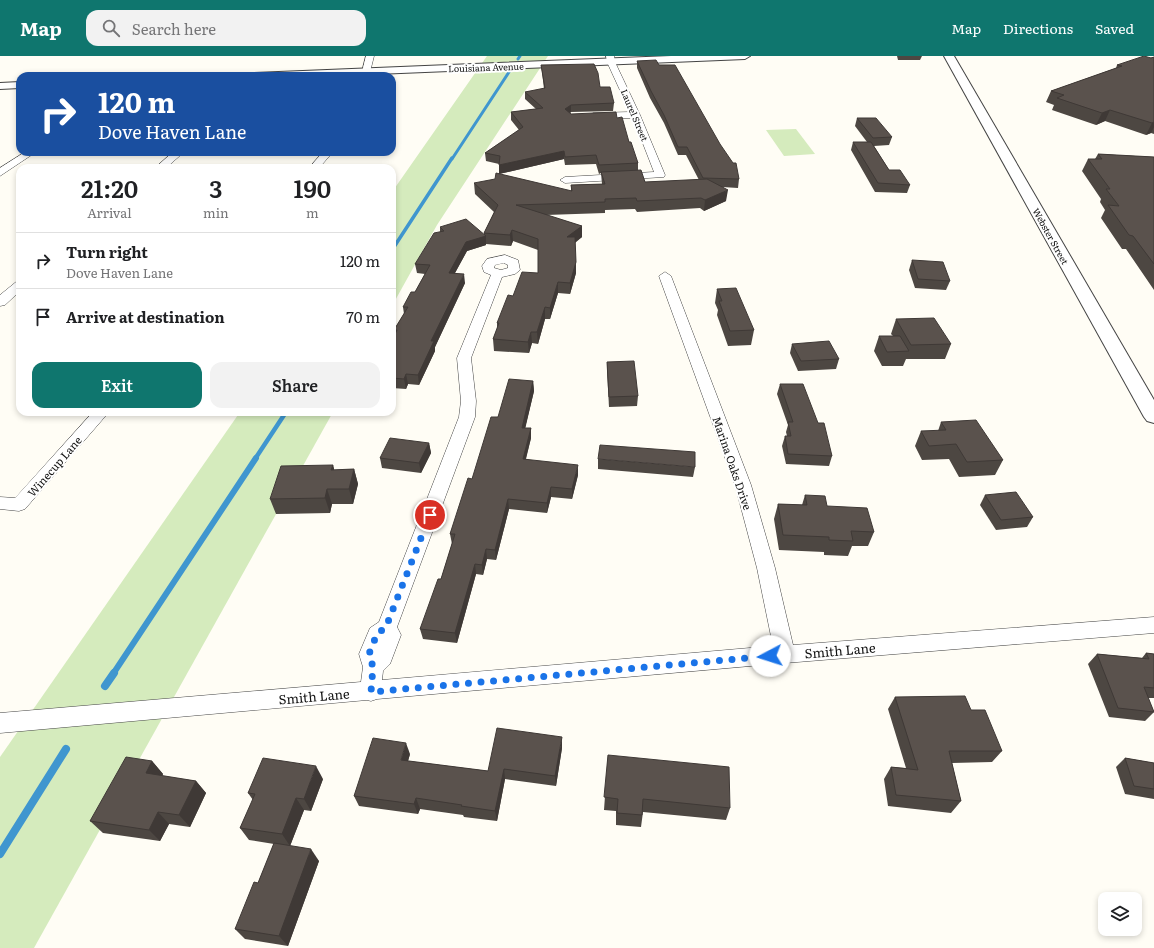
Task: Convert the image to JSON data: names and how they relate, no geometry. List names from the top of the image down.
{
  "streets": {
    "street": [
      "Louisiana Avenue",
      "Laurel Street",
      "Webster Street",
      "Marina Oaks Drive",
      "Winecup Lane",
      "Smith Lane"
    ]
  },
  "crossings": [
    ["Louisiana Avenue", "Laurel Street"],
    ["Marina Oaks Drive", "Smith Lane"]
  ],
  "page": {
    "header": "Map",
    "search": "Search here",
    "nav": ["Map", "Directions", "Saved"],
    "turn": ["120 m", "Dove Haven Lane"],
    "eta": [
      "21:20",
      "Arrival",
      "3",
      "min",
      "190",
      "m"
    ],
    "list": [
      {
        "name": "Turn right",
        "note": "Dove Haven Lane",
        "value": "120 m"
      },
      {
        "name": "Arrive at destination",
        "value": "70 m"
      }
    ],
    "buttons": ["Exit", "Share"]
  }
}
